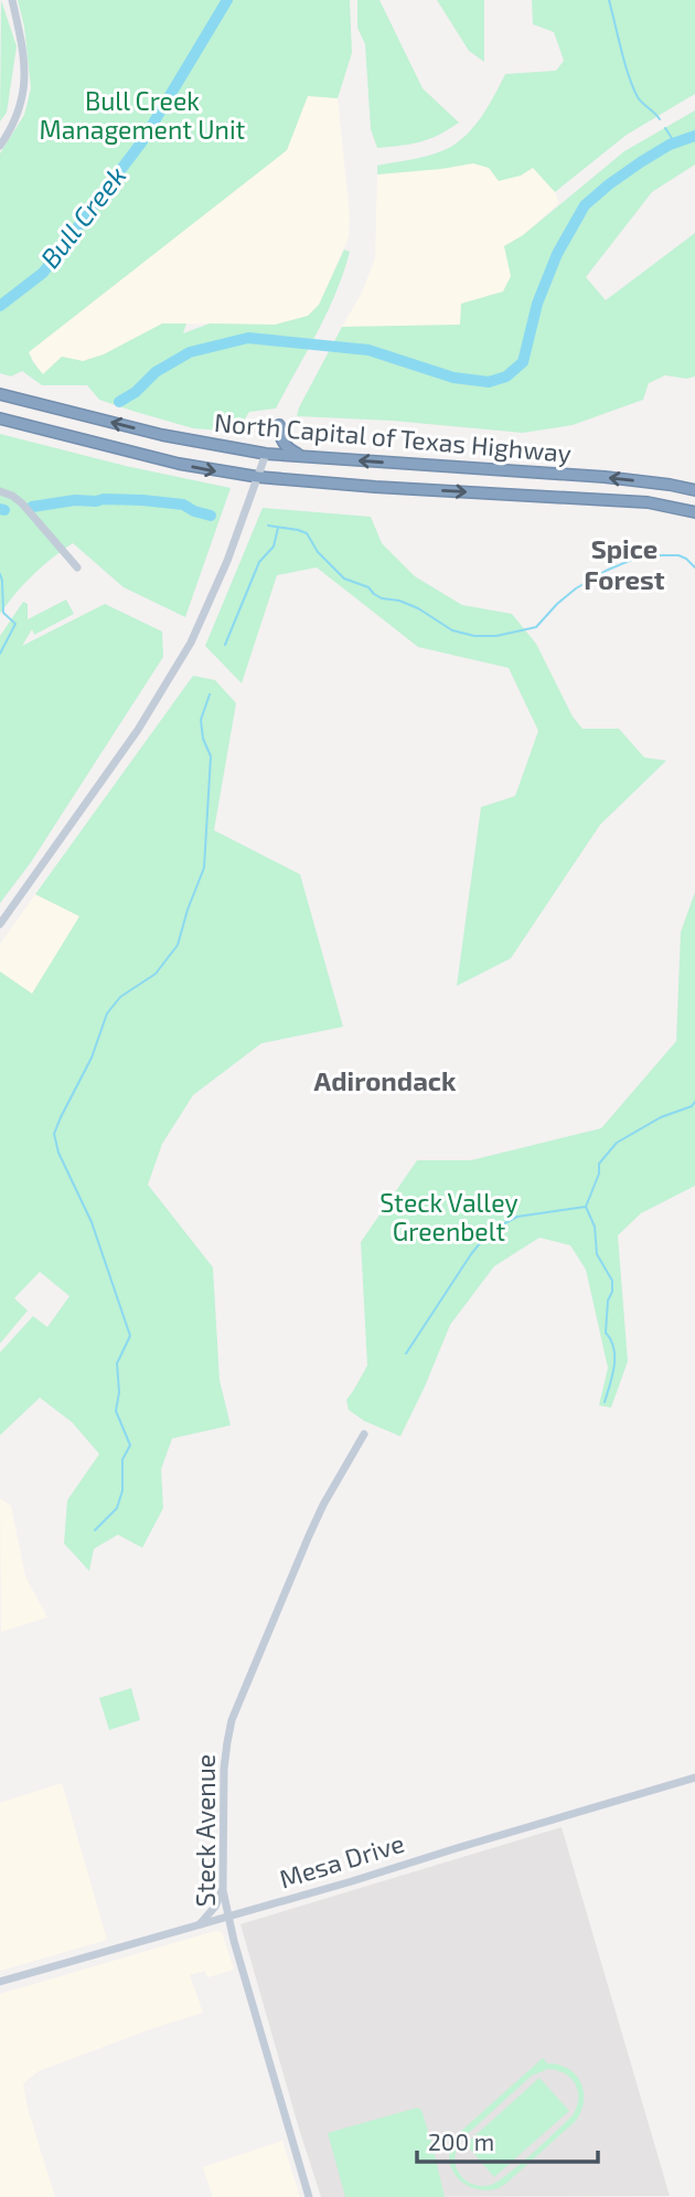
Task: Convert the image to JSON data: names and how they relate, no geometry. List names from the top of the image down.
{
  "streets": {
    "highway": ["North Capital of Texas Highway"],
    "street": ["Steck Avenue", "Mesa Drive"]
  },
  "crossings": [
    ["Steck Avenue", "Mesa Drive"]
  ],
  "districts": ["Spice Forest", "Adirondack"],
  "water": ["Bull Creek"],
  "parks": ["Bull Creek Management Unit", "Steck Valley Greenbelt"],
  "scale_bar": "200 m"
}
